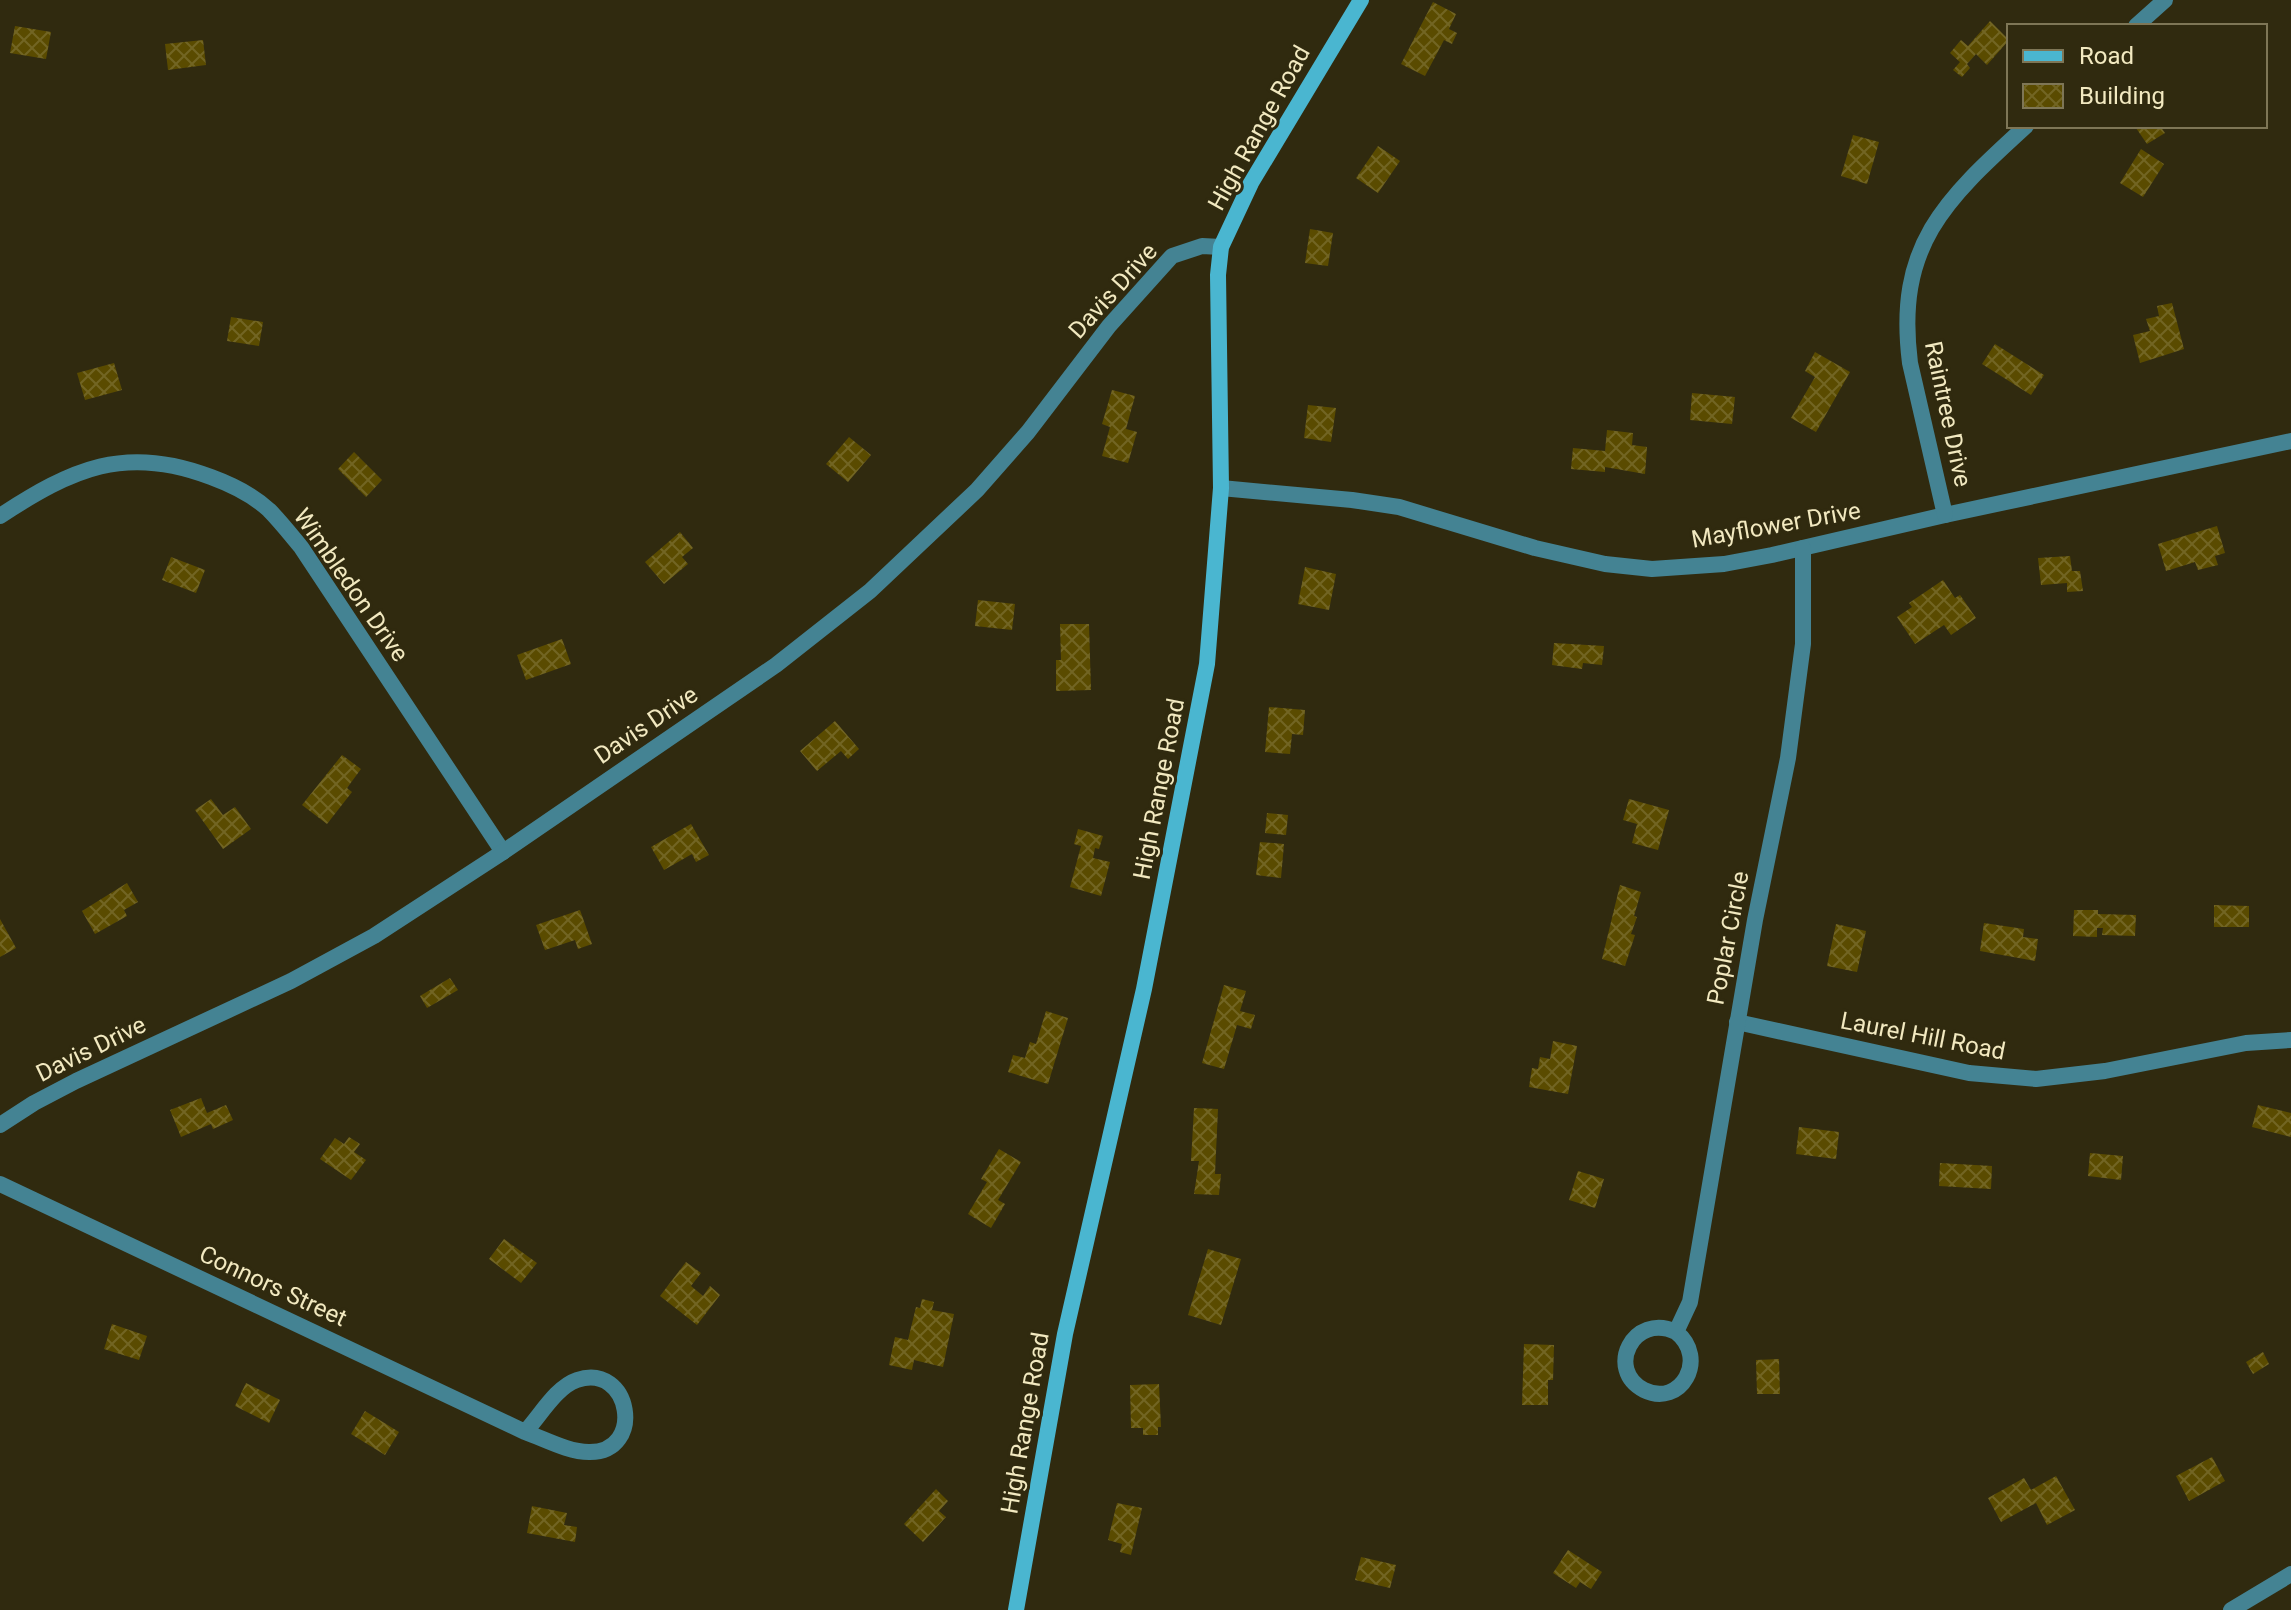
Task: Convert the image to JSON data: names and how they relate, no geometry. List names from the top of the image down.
{
  "streets": {
    "street": [
      "High Range Road",
      "Davis Drive",
      "Raintree Drive",
      "Mayflower Drive",
      "Wimbledon Drive",
      "Poplar Circle",
      "Laurel Hill Road",
      "Connors Street"
    ]
  },
  "crossings": [
    ["High Range Road", "Davis Drive"],
    ["High Range Road", "Mayflower Drive"],
    ["Davis Drive", "Wimbledon Drive"],
    ["Raintree Drive", "Mayflower Drive"],
    ["Mayflower Drive", "Poplar Circle"],
    ["Poplar Circle", "Laurel Hill Road"]
  ],
  "legend": ["Road", "Building"]
}
